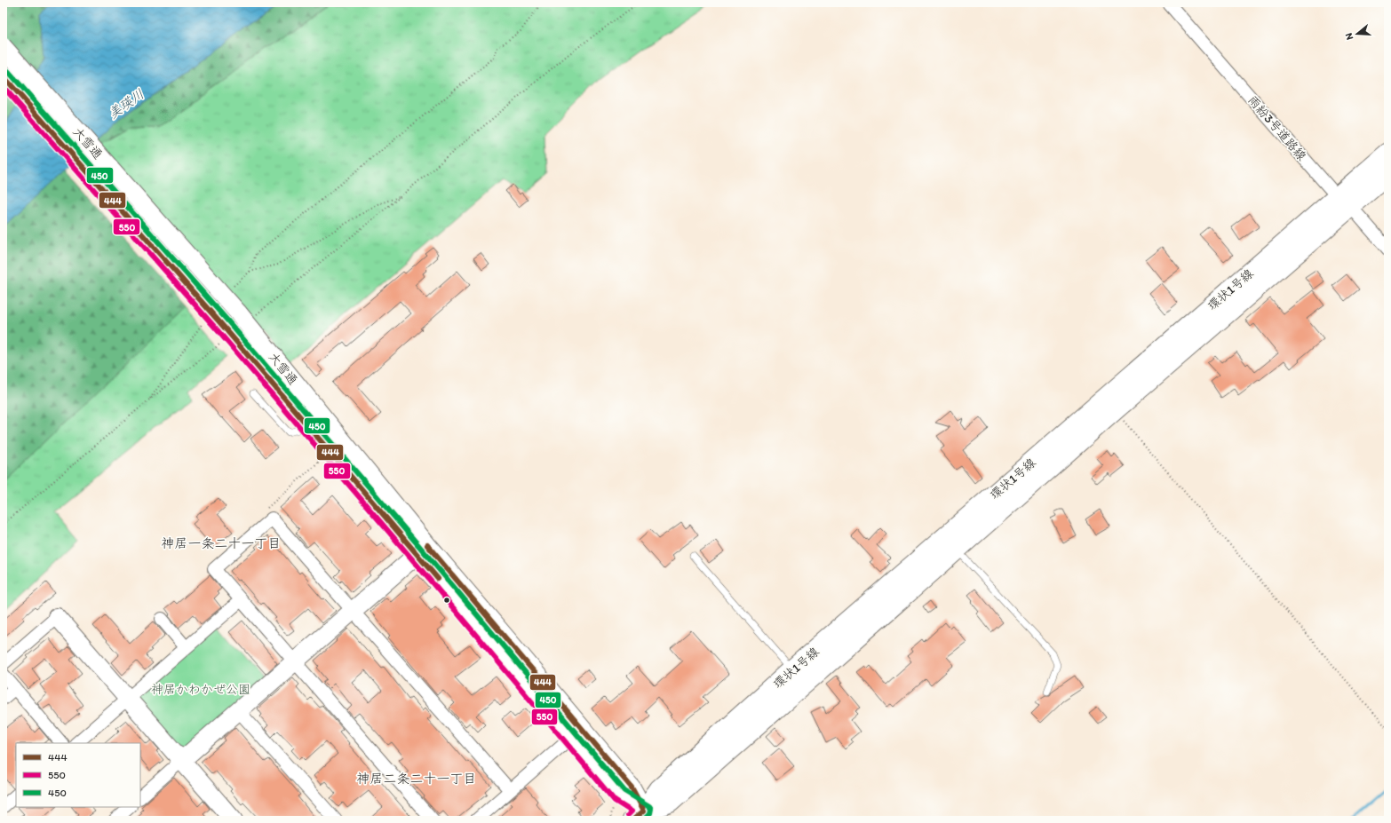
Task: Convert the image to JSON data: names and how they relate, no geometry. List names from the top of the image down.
{
  "streets": {
    "main road": ["環状1号線"],
    "street": ["雨紛3号道路線", "大雪通"]
  },
  "crossings": [
    ["雨紛3号道路線", "環状1号線"],
    ["大雪通", "環状1号線"]
  ],
  "districts": ["神居一条二十一丁目", "神居二条二十一丁目"],
  "water": ["美瑛川"],
  "parks": ["神居かわかぜ公園"],
  "lines": ["transit line 450", "transit line 444", "transit line 550"],
  "legend": ["444", "550", "450"],
  "north": "left"
}
